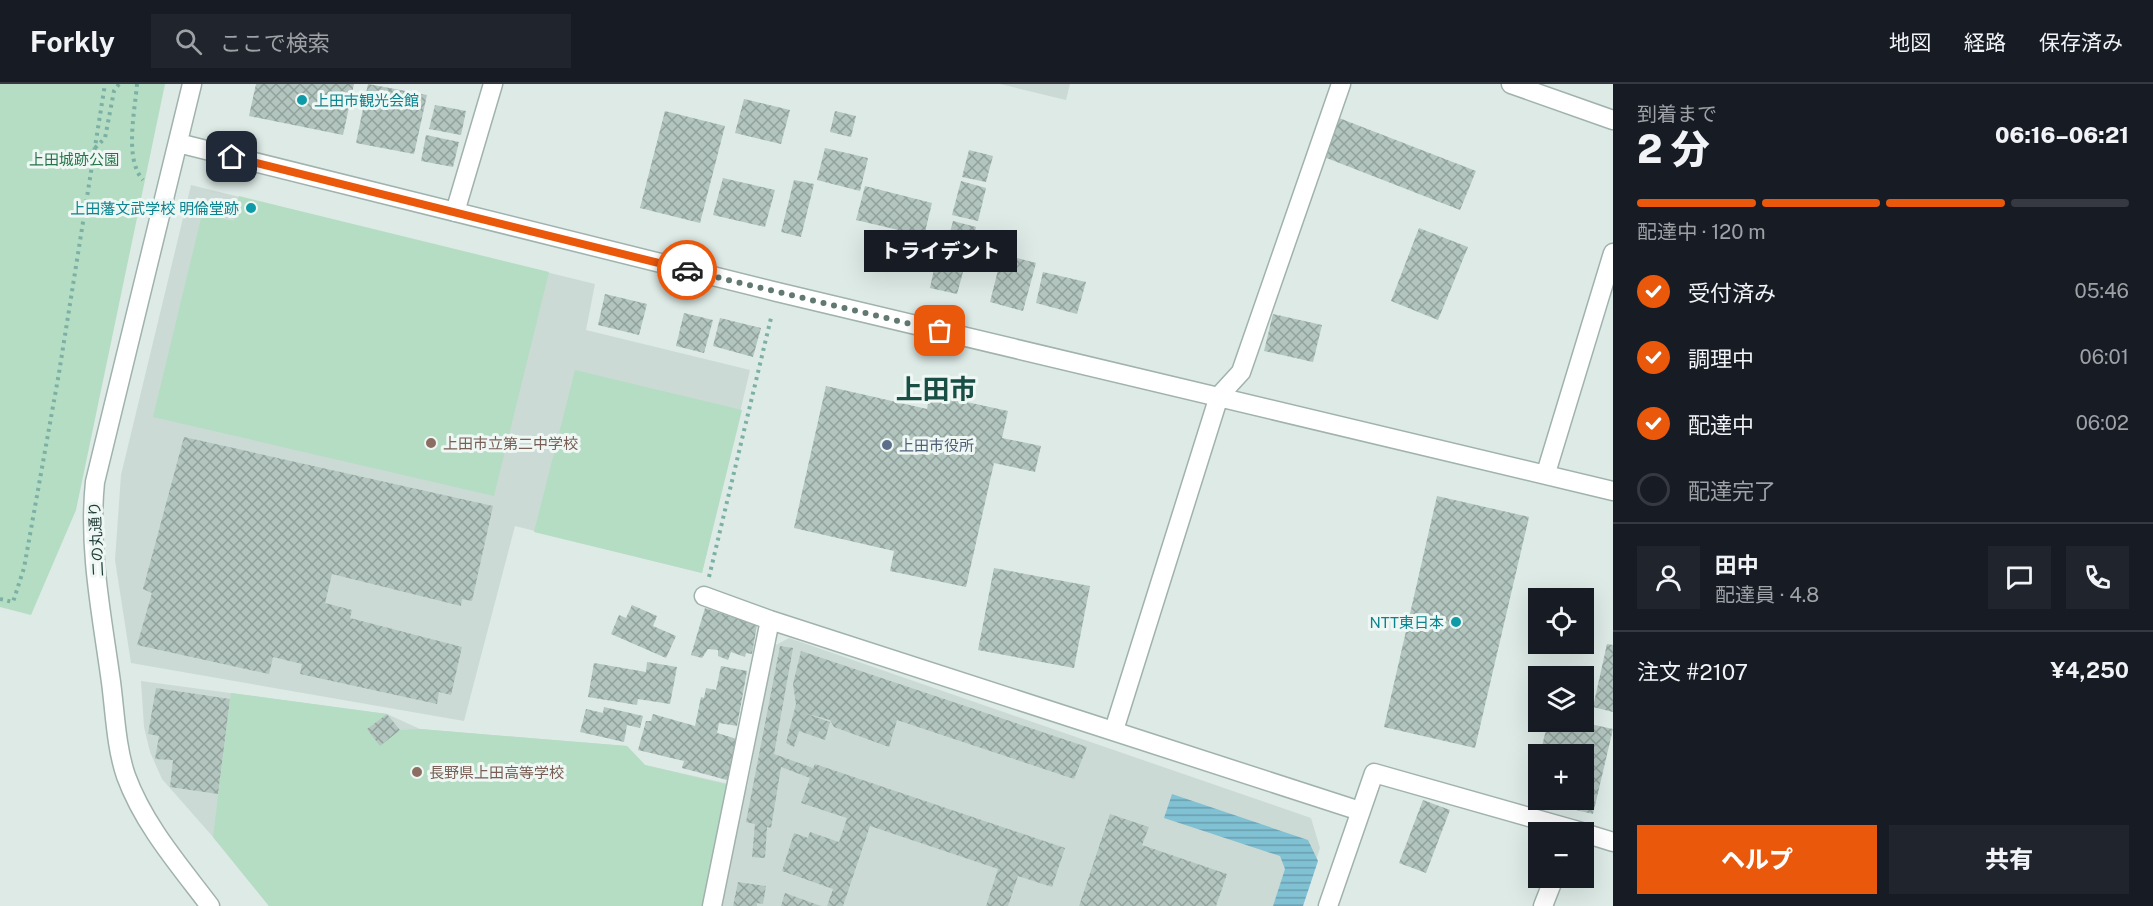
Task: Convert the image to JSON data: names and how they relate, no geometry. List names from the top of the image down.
{
  "streets": {
    "street": ["二の丸通り"]
  },
  "districts": ["上田市"],
  "parks": ["上田城跡公園"],
  "places": [
    "上田市観光会館",
    "上田藩文武学校 明倫堂跡",
    "トライデント",
    "上田市立第二中学校",
    "上田市役所",
    "NTT東日本",
    "長野県上田高等学校"
  ],
  "page": {
    "header": "Forkly",
    "search": "ここで検索",
    "nav": ["地図", "経路", "保存済み"],
    "heading": ["2 分", "到着まで", "06:16–06:21"],
    "panel": [
      "田中",
      "配達員 · 4.8",
      "注文 #2107",
      "¥4,250"
    ],
    "bar": "配達中 · 120 m",
    "bubble": "トライデント",
    "list": [
      ["受付済み", "05:46"],
      ["調理中", "06:01"],
      ["配達中", "06:02"],
      "配達完了"
    ],
    "map_buttons": ["+", "−"],
    "buttons": ["ヘルプ", "共有"]
  }
}
